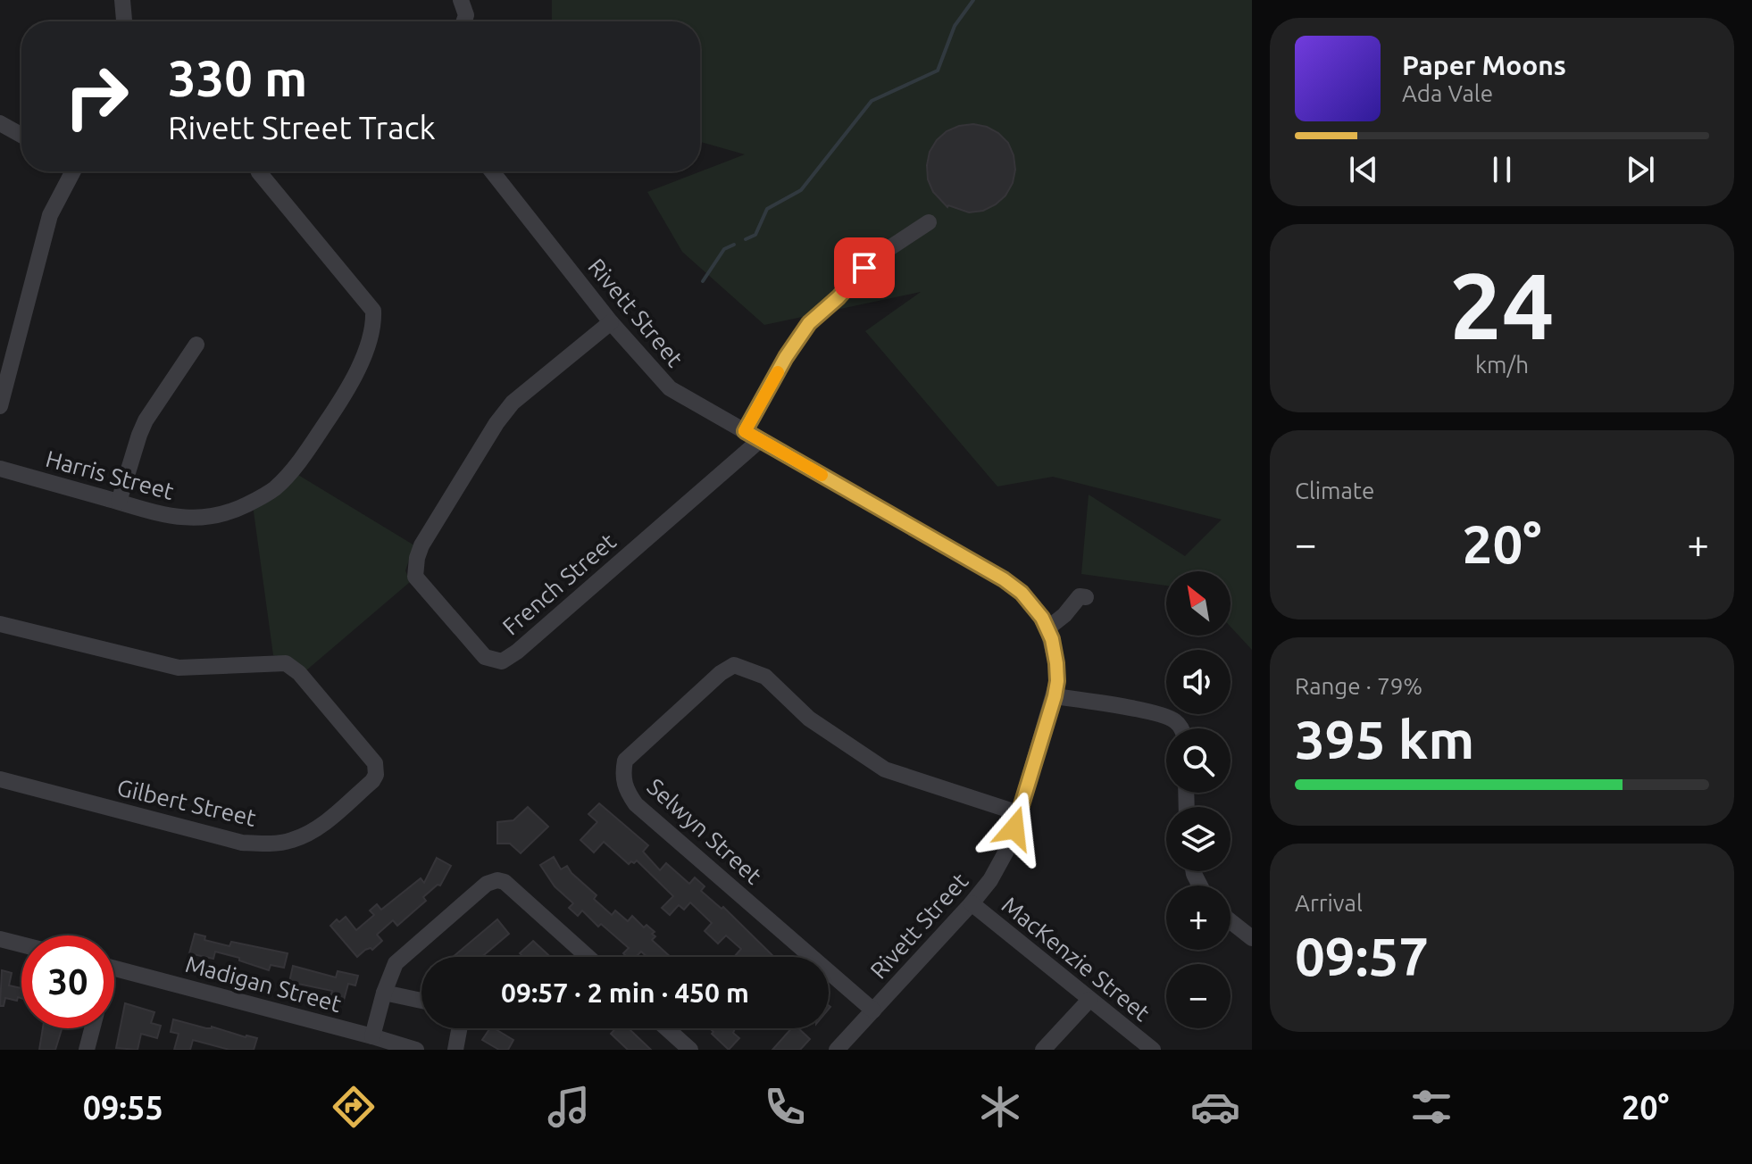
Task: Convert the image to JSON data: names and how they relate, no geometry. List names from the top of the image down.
{
  "streets": {
    "street": [
      "Rivett Street",
      "Harris Street",
      "French Street",
      "Gilbert Street",
      "Selwyn Street",
      "MacKenzie Street",
      "Madigan Street"
    ]
  },
  "crossings": [
    ["Rivett Street", "French Street"],
    ["Rivett Street", "Selwyn Street"],
    ["Rivett Street", "MacKenzie Street"]
  ],
  "north": "top left",
  "page": {
    "turn": ["330 m", "Rivett Street Track"],
    "song": ["Paper Moons", "Ada Vale"],
    "tile": [
      ["24", "km/h"],
      "Climate",
      ["Range · 79%", "395 km"],
      ["Arrival", "09:57"]
    ],
    "heat": ["−", "20°", "+"],
    "map_buttons": ["+", "−"],
    "limit": "30",
    "trip": "09:57 · 2 min · 450 m",
    "tabs": ["09:55", "20°"]
  }
}
